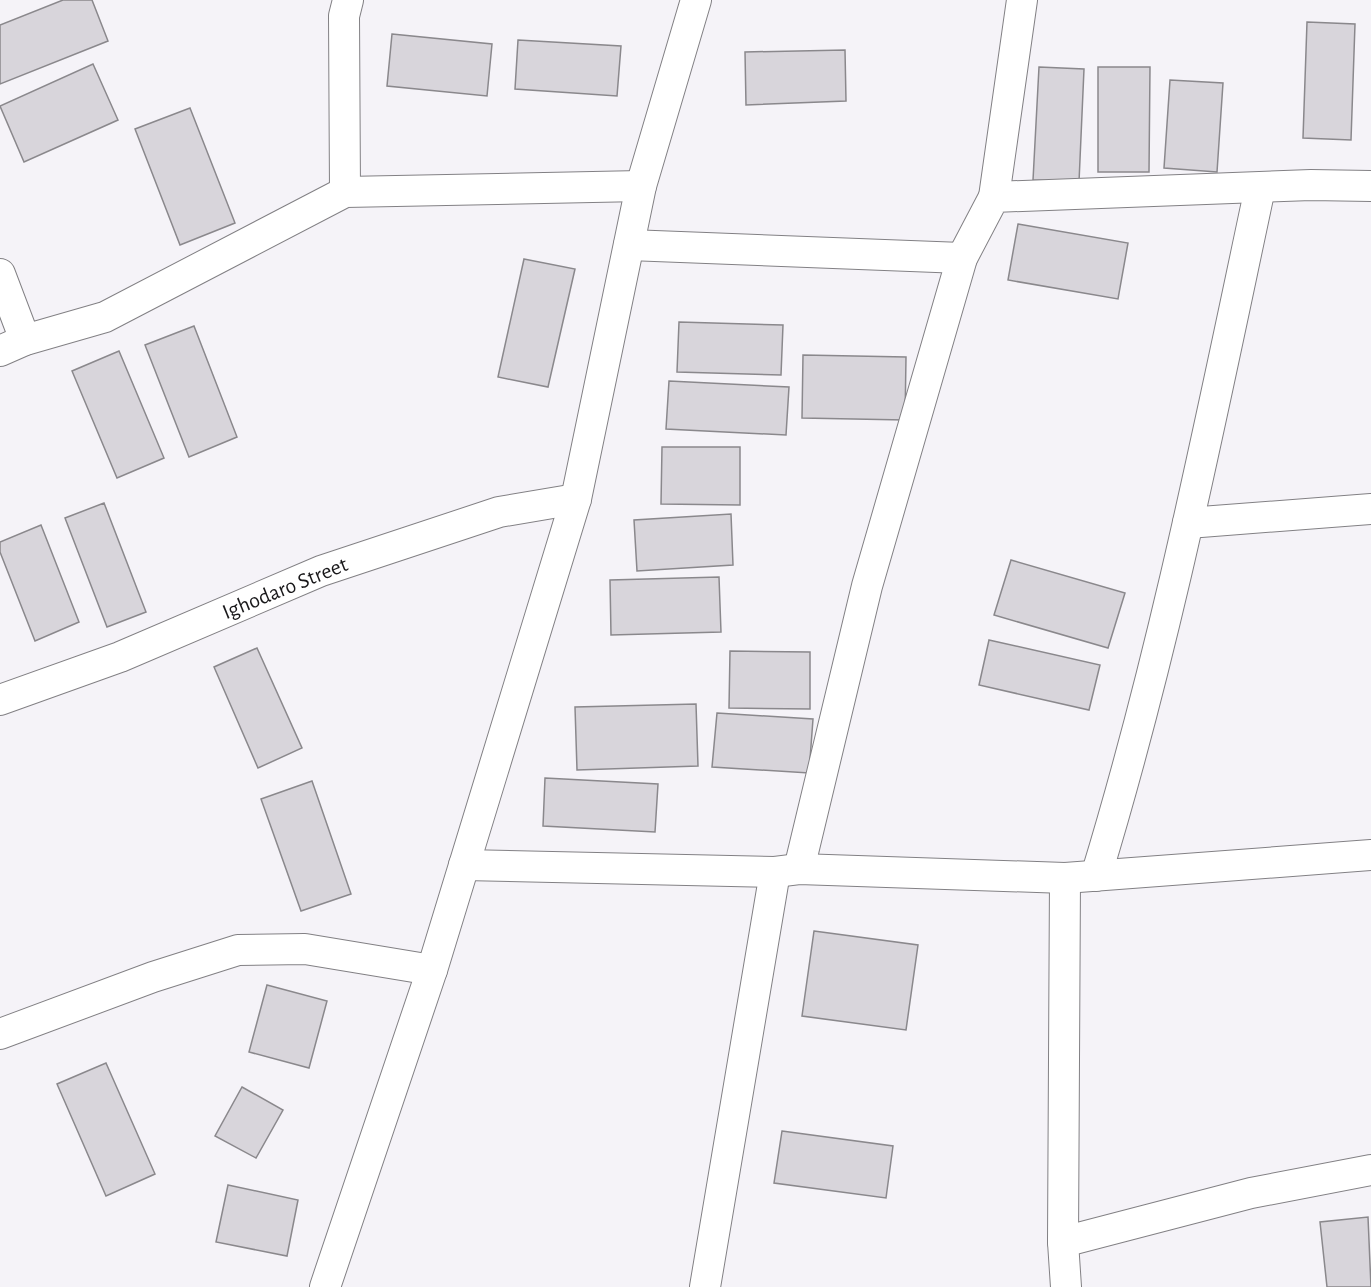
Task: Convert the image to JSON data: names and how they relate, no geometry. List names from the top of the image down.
{
  "streets": {
    "street": ["Ighodaro Street"]
  }
}
